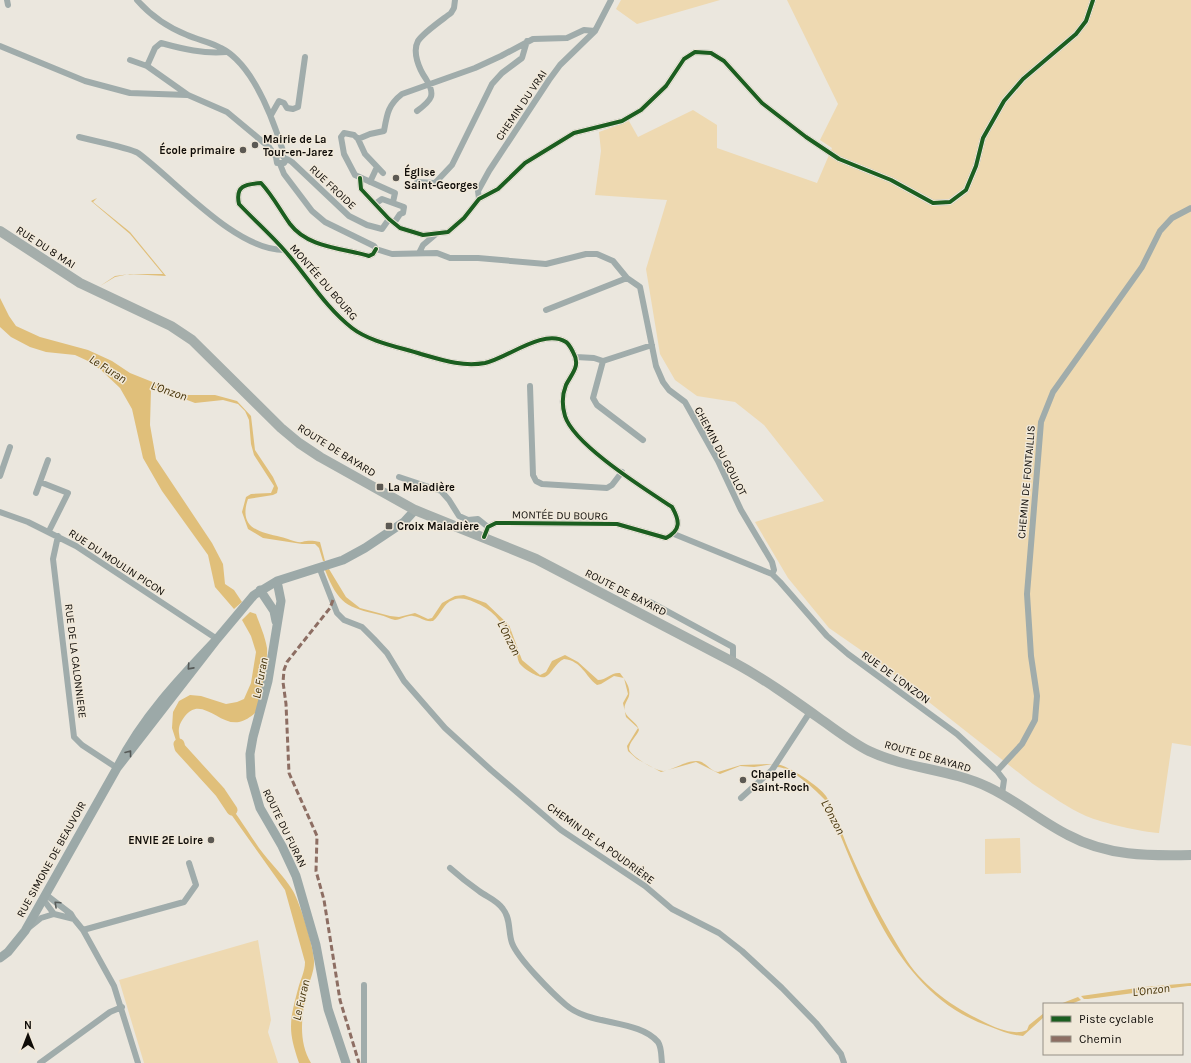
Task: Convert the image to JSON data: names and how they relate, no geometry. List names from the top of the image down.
{
  "streets": {
    "main road": [
      "RUE DU 8 MAI",
      "ROUTE DE BAYARD",
      "ROUTE DU FURAN",
      "RUE SIMONE DE BEAUVOIR"
    ],
    "street": [
      "CHEMIN DU VRAI",
      "RUE FROIDE",
      "MONTÉE DU BOURG",
      "CHEMIN DU GOULOT",
      "CHEMIN DE FONTAILLIS",
      "RUE DU MOULIN PICON",
      "RUE DE LA CALONNIERE",
      "RUE DE L'ONZON",
      "CHEMIN DE LA POUDRIÈRE"
    ]
  },
  "crossings": [
    ["RUE DU 8 MAI", "ROUTE DE BAYARD"],
    ["MONTÉE DU BOURG", "CHEMIN DU GOULOT"],
    ["ROUTE DE BAYARD", "RUE DE L'ONZON"],
    ["ROUTE DE BAYARD", "RUE SIMONE DE BEAUVOIR"],
    ["CHEMIN DU GOULOT", "RUE DE L'ONZON"],
    ["CHEMIN DE FONTAILLIS", "RUE DE L'ONZON"],
    ["RUE DU MOULIN PICON", "RUE DE LA CALONNIERE"],
    ["RUE DU MOULIN PICON", "RUE SIMONE DE BEAUVOIR"],
    ["RUE DE LA CALONNIERE", "RUE SIMONE DE BEAUVOIR"],
    ["ROUTE DU FURAN", "RUE SIMONE DE BEAUVOIR"],
    ["CHEMIN DE LA POUDRIÈRE", "RUE SIMONE DE BEAUVOIR"]
  ],
  "water": ["Le Furan", "L'Onzon"],
  "places": {
    "other": [
      "Mairie de La Tour-en-Jarez",
      "École primaire",
      "Église Saint-Georges",
      "Chapelle Saint-Roch",
      "ENVIE 2E Loire"
    ],
    "transit": ["La Maladière", "Croix Maladière"]
  },
  "legend": ["Piste cyclable", "Chemin"],
  "north": "top"
}
